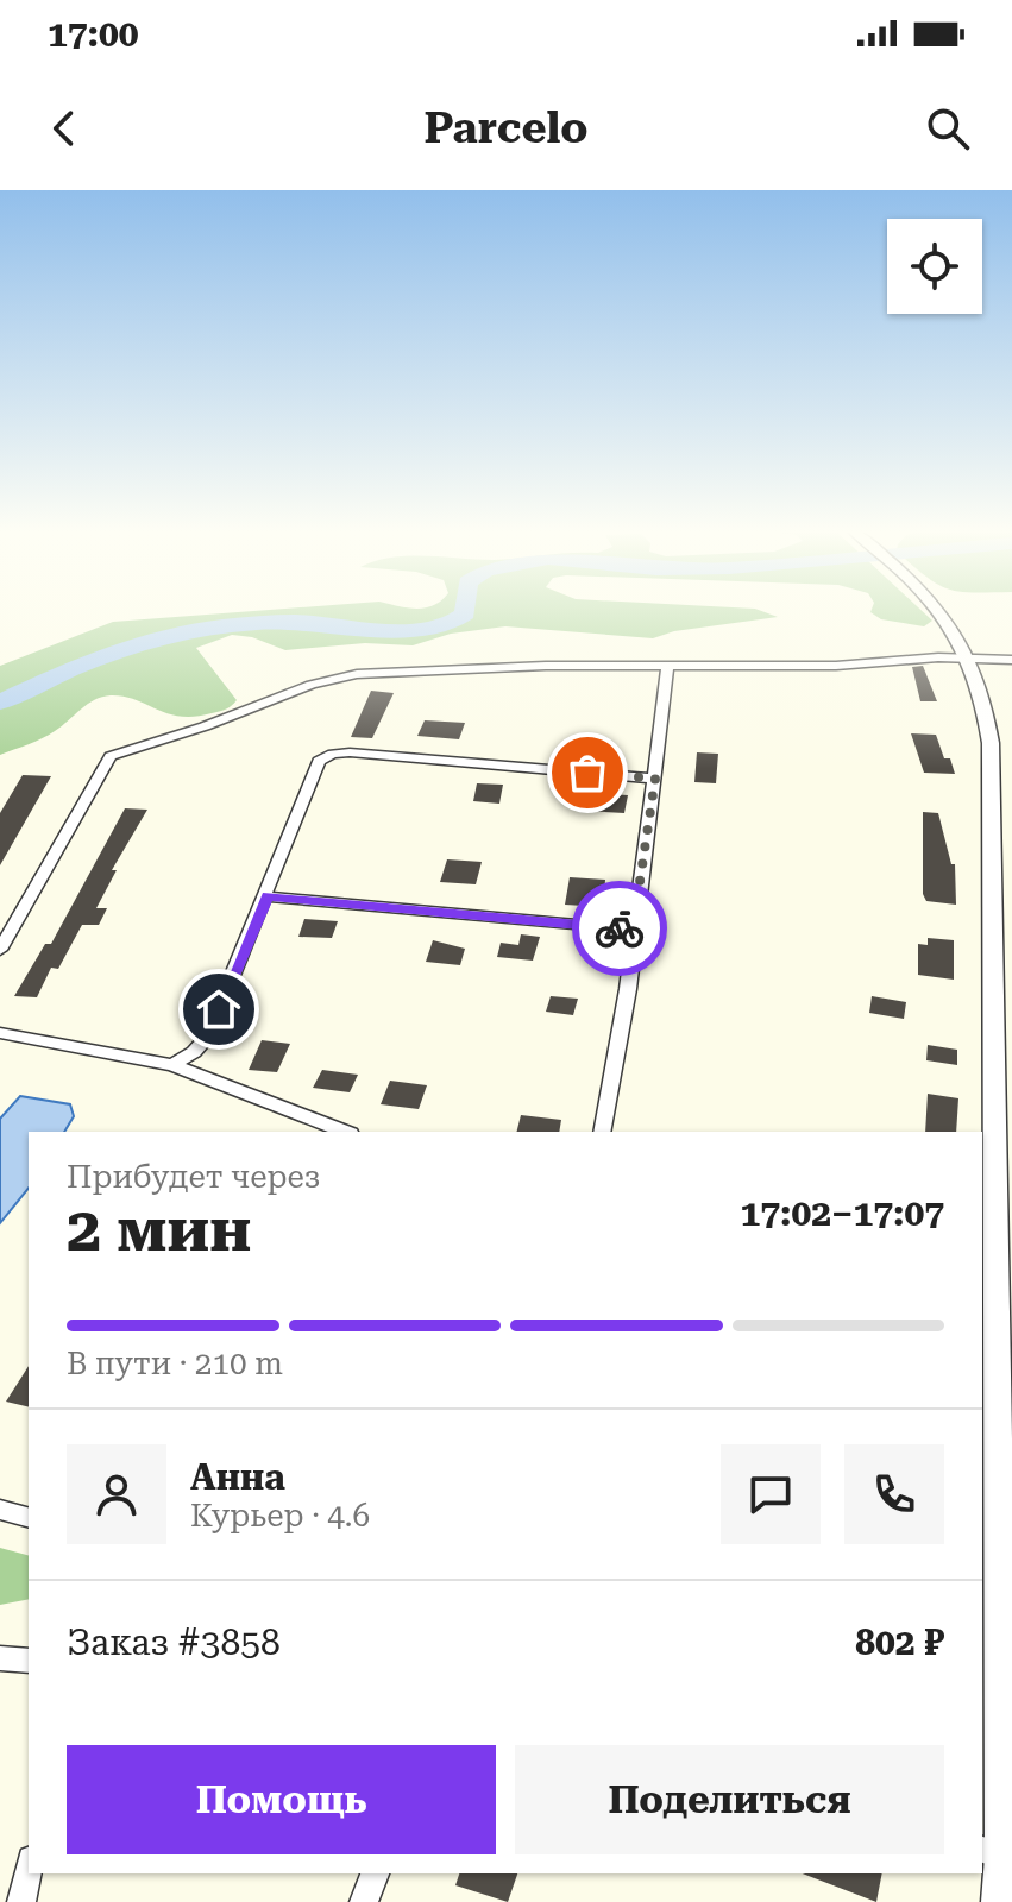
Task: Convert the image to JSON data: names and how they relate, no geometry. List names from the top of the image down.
{
  "page": {
    "status": "17:00",
    "header": "Parcelo",
    "heading": ["2 мин", "Прибудет через", "17:02–17:07"],
    "panel": [
      "Анна",
      "Курьер · 4.6",
      "Заказ #3858",
      "802 ₽"
    ],
    "bar": "В пути · 210 m",
    "buttons": ["Помощь", "Поделиться"]
  }
}
